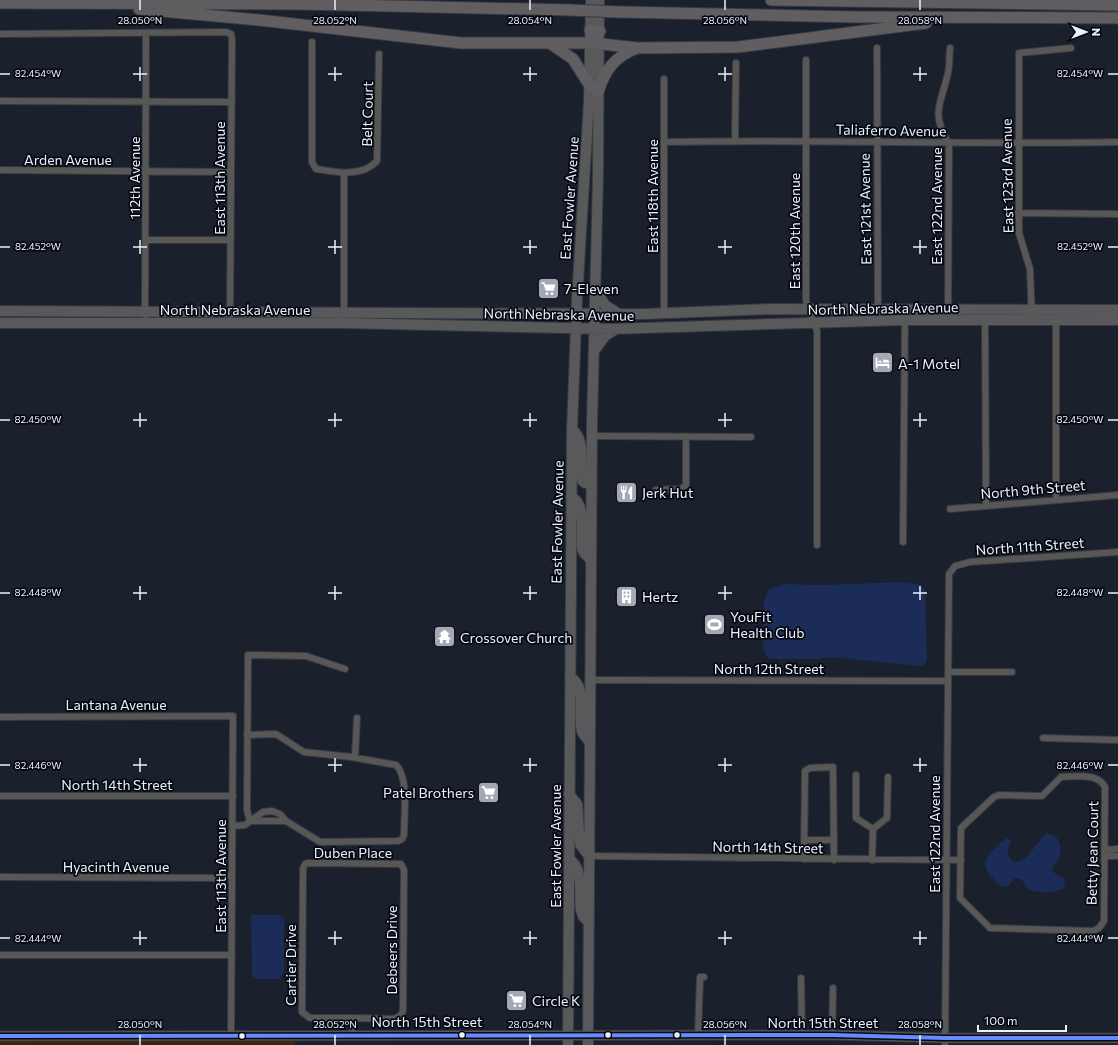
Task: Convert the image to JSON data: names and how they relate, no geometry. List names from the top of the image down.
{
  "streets": {
    "main road": ["East Fowler Avenue", "North Nebraska Avenue"],
    "street": [
      "Belt Court",
      "Taliaferro Avenue",
      "Arden Avenue",
      "East 123rd Avenue",
      "112th Avenue",
      "East 113th Avenue",
      "East 118th Avenue",
      "East 122nd Avenue",
      "East 121st Avenue",
      "East 120th Avenue",
      "North 9th Street",
      "North 11th Street",
      "North 12th Street",
      "Lantana Avenue",
      "North 14th Street",
      "Duben Place",
      "Betty Jean Court",
      "Hyacinth Avenue",
      "Debeers Drive",
      "Cartier Drive",
      "North 15th Street"
    ]
  },
  "crossings": [
    ["Taliaferro Avenue", "East 123rd Avenue"],
    ["Taliaferro Avenue", "East 118th Avenue"],
    ["Taliaferro Avenue", "East 122nd Avenue"],
    ["Taliaferro Avenue", "East 121st Avenue"],
    ["Taliaferro Avenue", "East 120th Avenue"],
    ["Arden Avenue", "112th Avenue"],
    ["Arden Avenue", "East 113th Avenue"],
    ["East 123rd Avenue", "North Nebraska Avenue"],
    ["112th Avenue", "East 113th Avenue"],
    ["112th Avenue", "North Nebraska Avenue"],
    ["East 113th Avenue", "North Nebraska Avenue"],
    ["East 113th Avenue", "Lantana Avenue"],
    ["East 113th Avenue", "North 14th Street"],
    ["East 113th Avenue", "Hyacinth Avenue"],
    ["East 113th Avenue", "North 15th Street"],
    ["East 118th Avenue", "North Nebraska Avenue"],
    ["East Fowler Avenue", "North Nebraska Avenue"],
    ["East Fowler Avenue", "North 12th Street"],
    ["East Fowler Avenue", "North 14th Street"],
    ["East Fowler Avenue", "North 15th Street"],
    ["East 122nd Avenue", "North Nebraska Avenue"],
    ["East 122nd Avenue", "North 11th Street"],
    ["East 122nd Avenue", "North 12th Street"],
    ["East 122nd Avenue", "North 14th Street"],
    ["East 122nd Avenue", "North 15th Street"],
    ["East 121st Avenue", "North Nebraska Avenue"],
    ["East 120th Avenue", "North Nebraska Avenue"],
    ["Duben Place", "Debeers Drive"],
    ["Duben Place", "Cartier Drive"],
    ["Debeers Drive", "Cartier Drive"]
  ],
  "places": {
    "supermarket": ["7-Eleven", "Patel Brothers", "Circle K"],
    "hotel": ["A-1 Motel"],
    "restaurant": ["Jerk Hut"],
    "building": ["Hertz"],
    "sports": ["YouFit Health Club"],
    "temple": ["Crossover Church"]
  },
  "scale_bar": "100 m",
  "north": "right",
  "coordinates": [
    "28.050°N",
    "28.052°N",
    "28.054°N",
    "28.056°N",
    "28.058°N",
    "82.454°W",
    "82.452°W",
    "82.450°W",
    "82.448°W",
    "82.446°W",
    "82.444°W"
  ]
}
